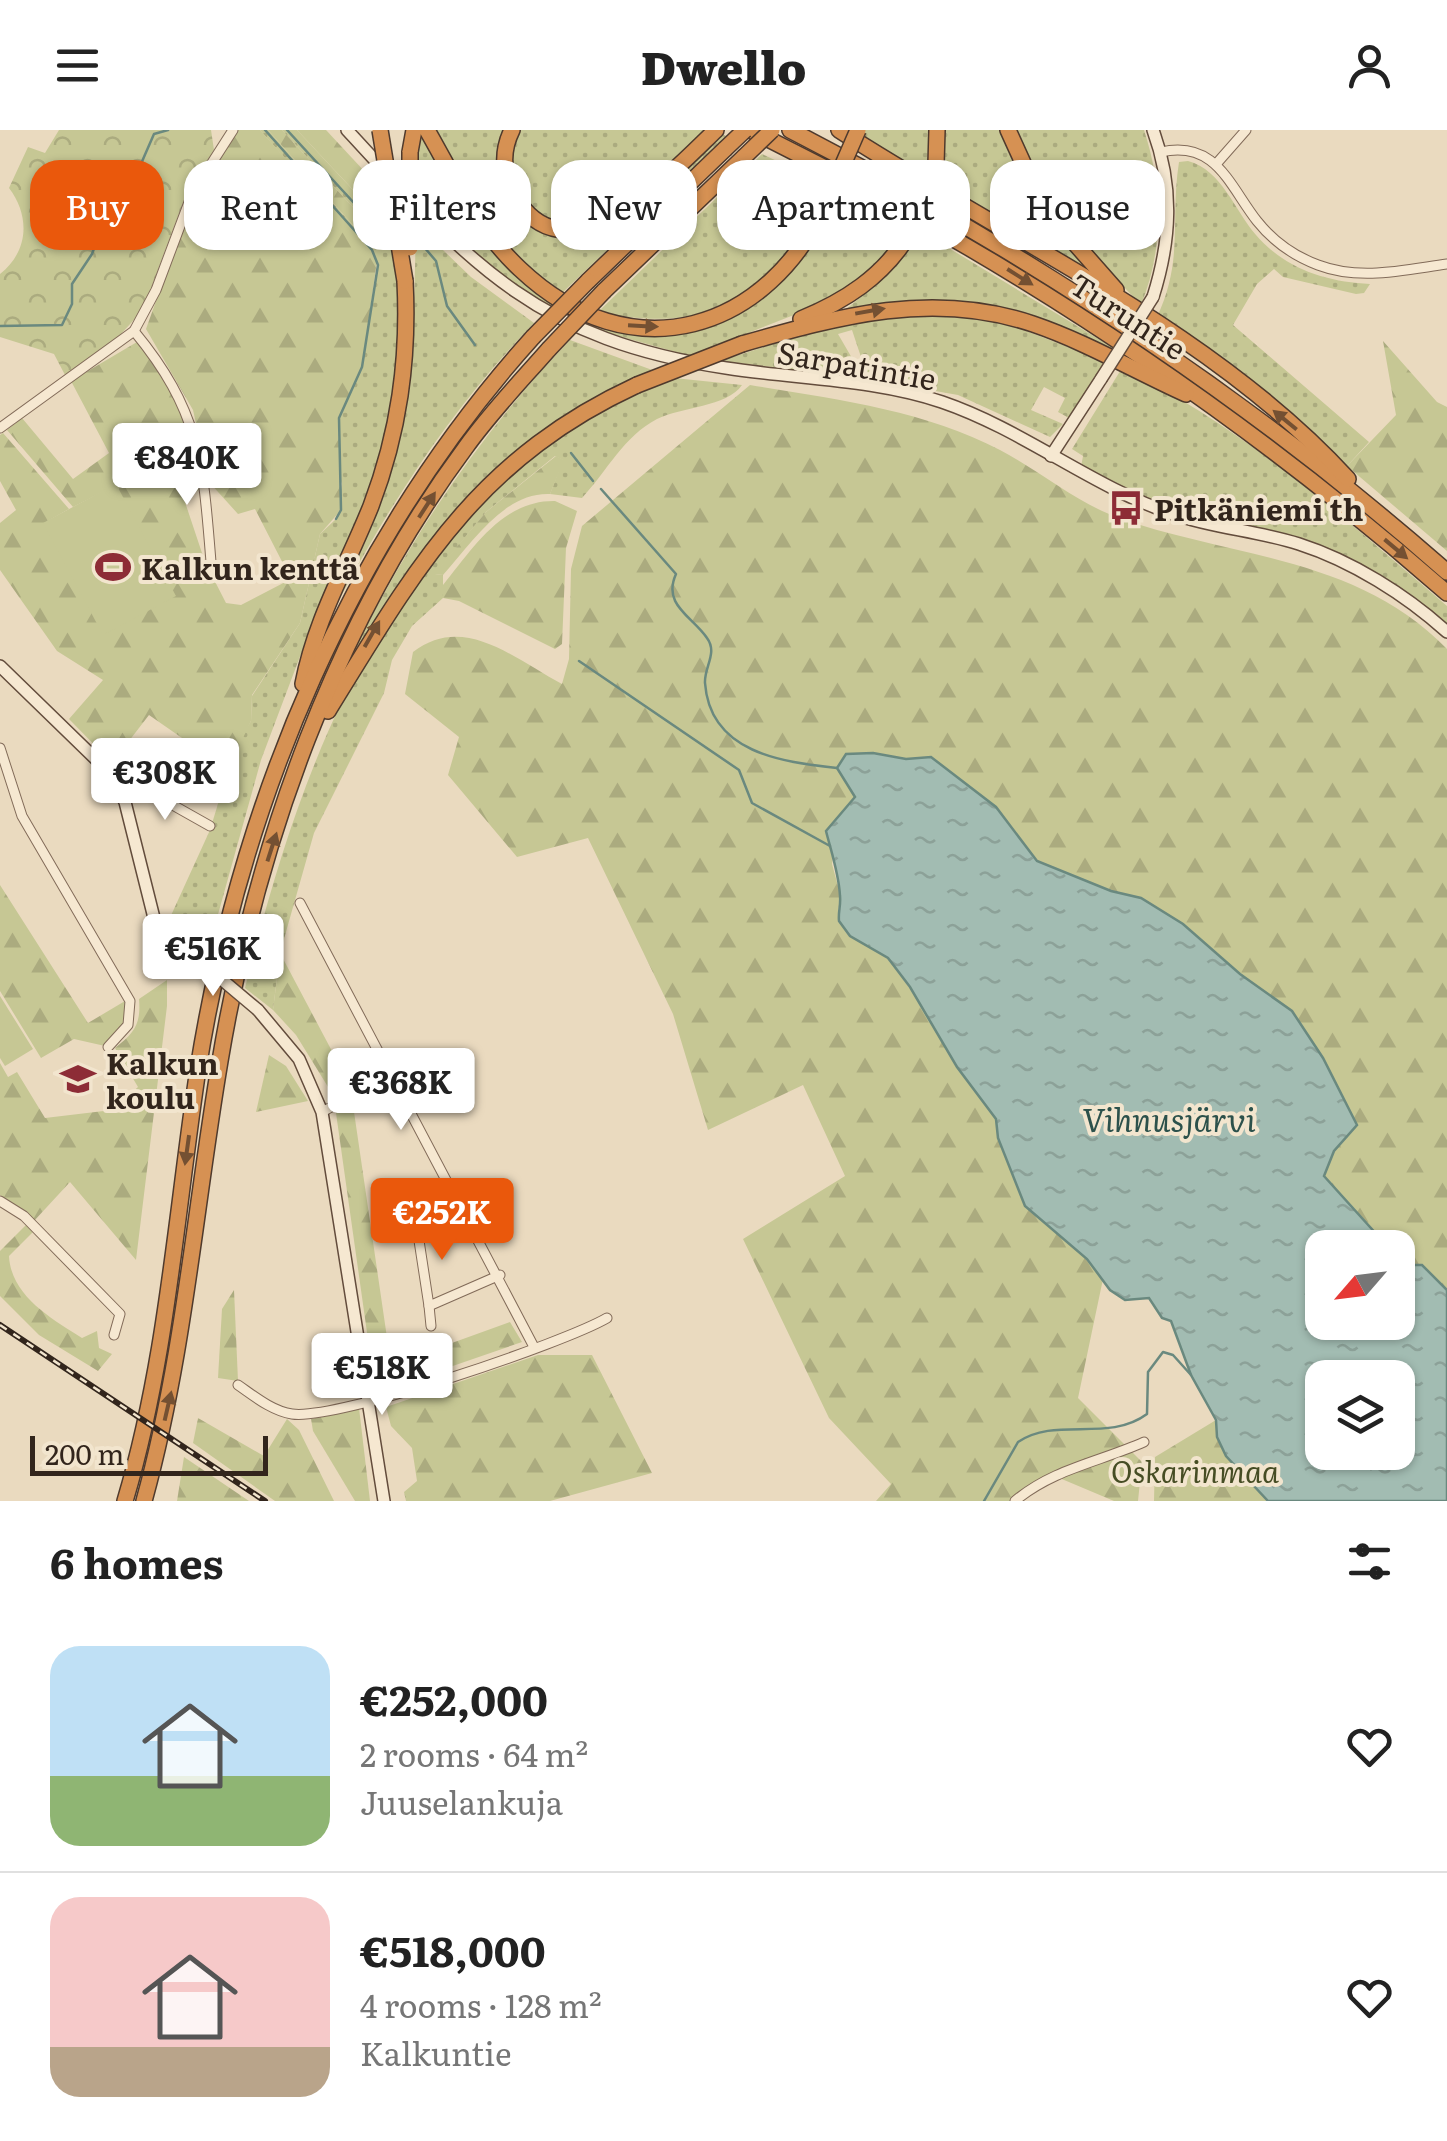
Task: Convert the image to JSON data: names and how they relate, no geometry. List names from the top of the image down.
{
  "streets": {
    "highway": ["Turuntie"],
    "street": ["Sarpatintie"]
  },
  "water": ["Vihnusjärvi"],
  "parks": ["Oskarinmaa"],
  "places": {
    "bus stop": ["Pitkäniemi th"],
    "sports": ["Kalkun kenttä"],
    "school or university": ["Kalkun koulu"]
  },
  "scale_bar": "200 m",
  "north": "bottom left",
  "page": {
    "header": "Dwello",
    "chip": [
      "Buy",
      "Rent",
      "Filters",
      "New",
      "Apartment",
      "House"
    ],
    "price": [
      "€840K",
      "€308K",
      "€516K",
      "€368K",
      "€252K",
      "€518K"
    ],
    "scale": "200 m",
    "heading": "6 homes",
    "list": [
      {
        "name": "€252,000",
        "note": "2 rooms · 64 m² · Juuselankuja"
      },
      {
        "name": "€518,000",
        "note": "4 rooms · 128 m² · Kalkuntie"
      }
    ]
  }
}
